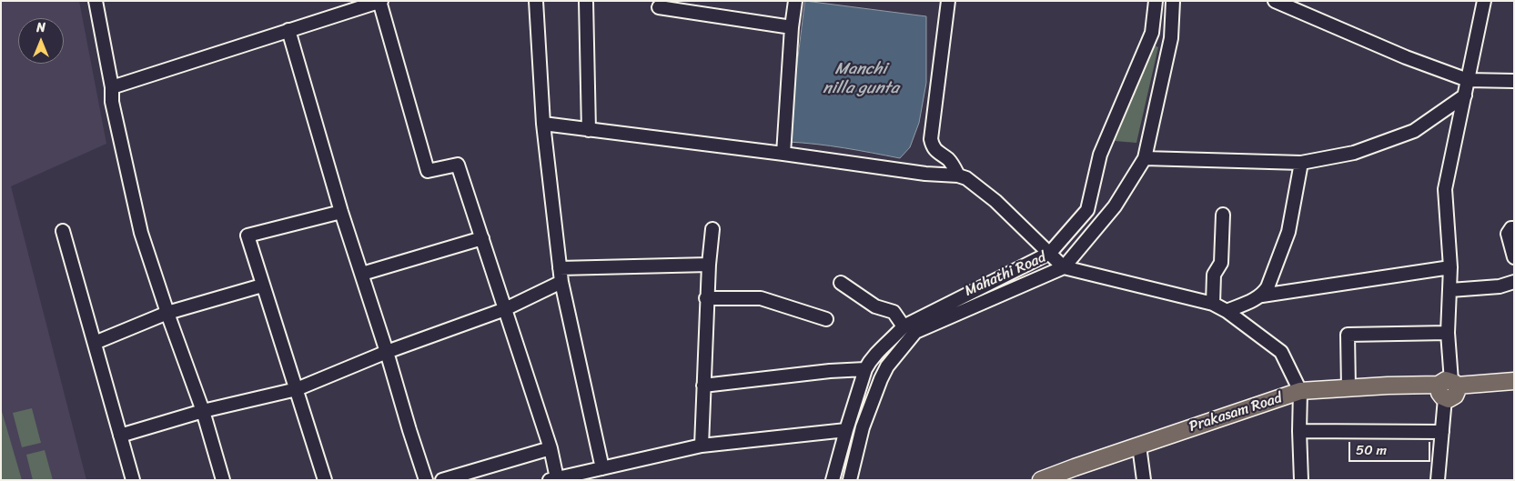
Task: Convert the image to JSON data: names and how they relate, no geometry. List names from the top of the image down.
{
  "streets": {
    "main road": ["Prakasam Road"],
    "street": ["Mahathi Road"]
  },
  "water": ["Manchi nilla gunta"],
  "scale_bar": "50 m",
  "north": "top"
}
